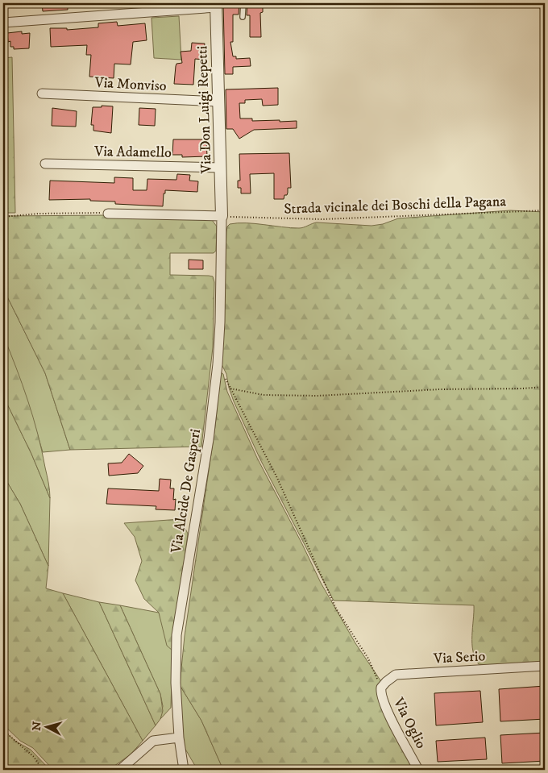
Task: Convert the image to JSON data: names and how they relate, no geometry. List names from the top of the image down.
{
  "streets": {
    "street": [
      "Via Monviso",
      "Via Don Luigi Repetti",
      "Via Adamello",
      "Via Alcide De Gasperi",
      "Via Serio",
      "Via Oglio"
    ],
    "path": ["Strada vicinale dei Boschi della Pagana"]
  },
  "crossings": [
    ["Via Monviso", "Via Don Luigi Repetti"],
    ["Via Don Luigi Repetti", "Via Adamello"],
    ["Via Don Luigi Repetti", "Strada vicinale dei Boschi della Pagana"],
    ["Via Don Luigi Repetti", "Via Alcide De Gasperi"],
    ["Strada vicinale dei Boschi della Pagana", "Via Alcide De Gasperi"],
    ["Via Serio", "Via Oglio"]
  ],
  "north": "left"
}
